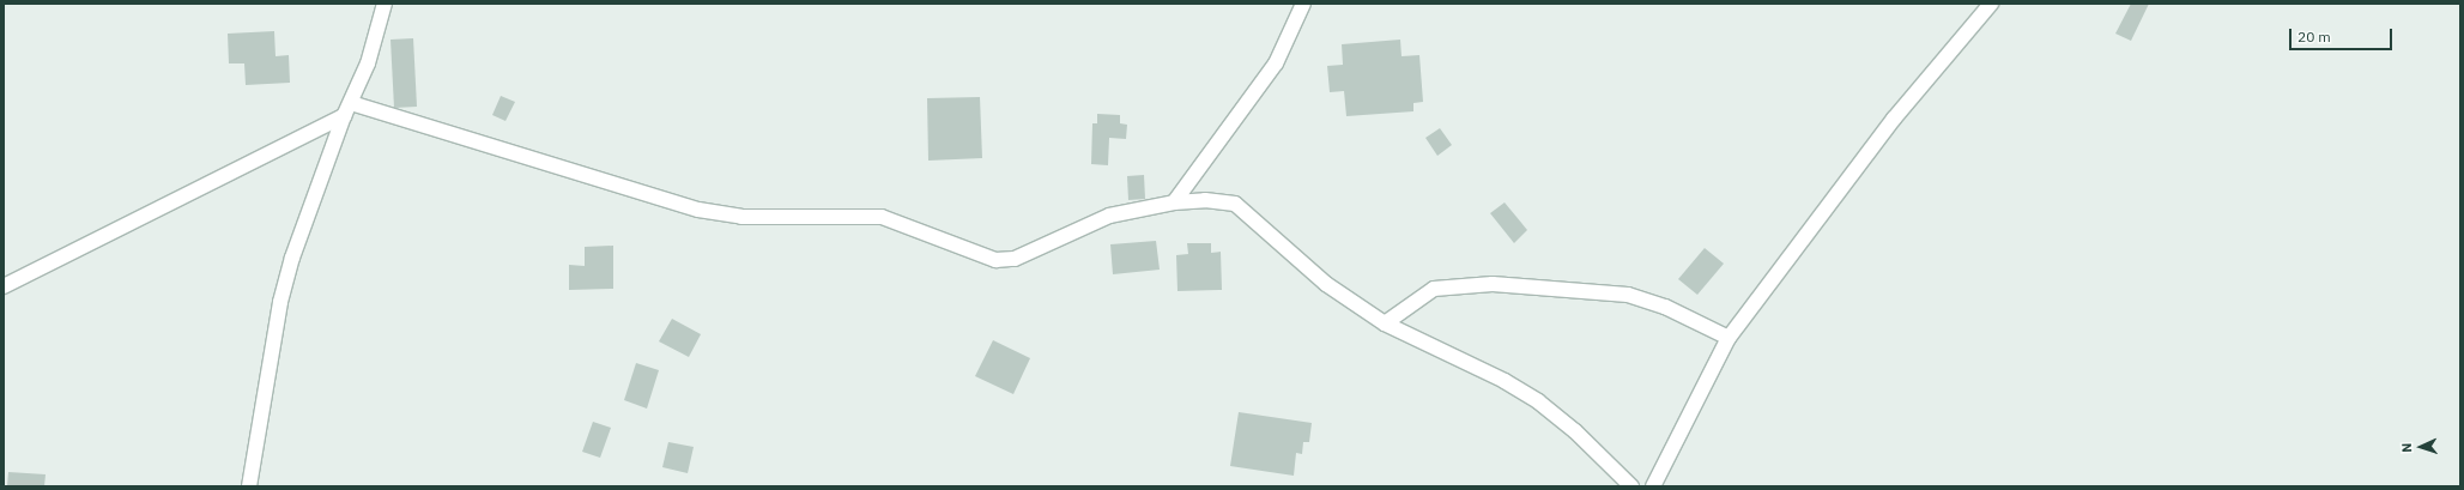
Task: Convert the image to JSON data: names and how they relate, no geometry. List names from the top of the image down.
{
  "scale_bar": "20 m",
  "north": "left"
}
